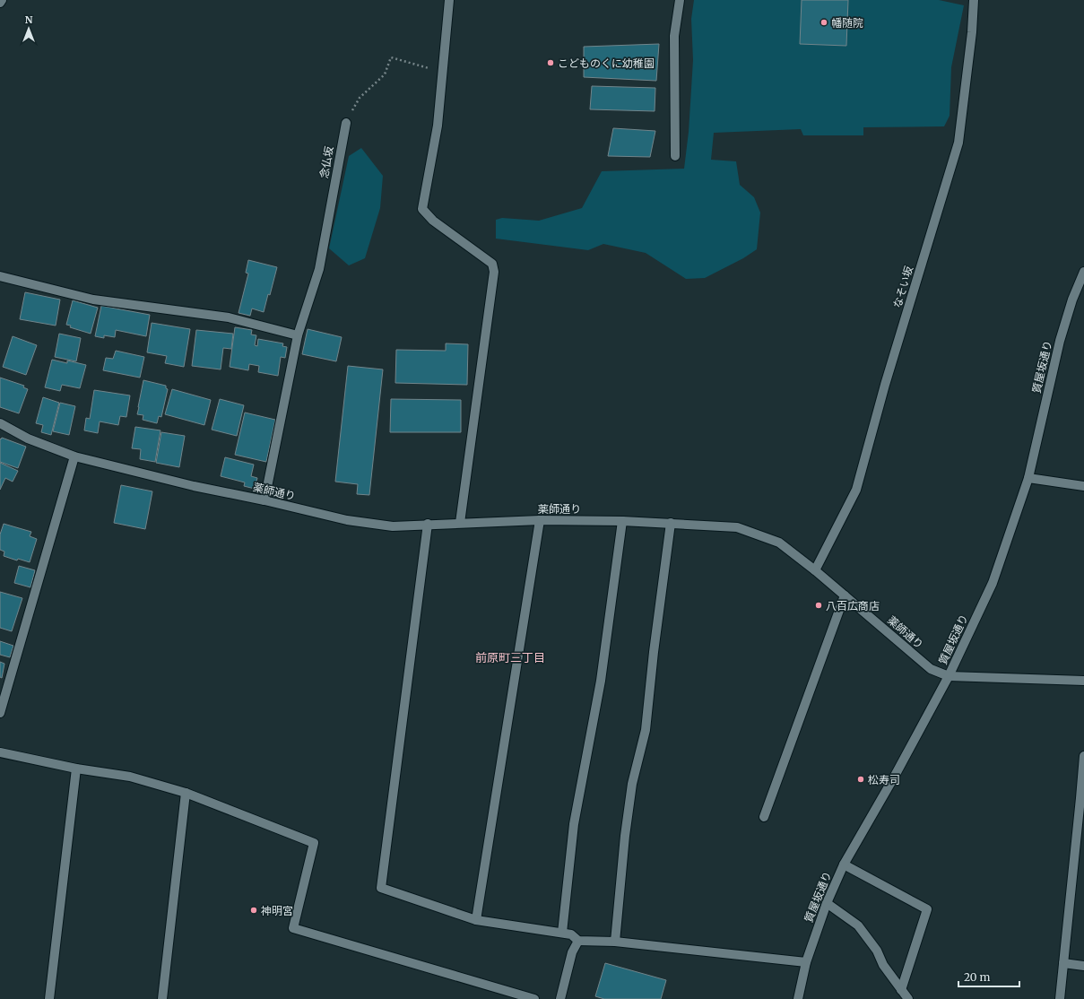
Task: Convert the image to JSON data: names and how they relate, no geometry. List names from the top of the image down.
{
  "streets": {
    "street": [
      "念仏坂",
      "なそい坂",
      "質屋坂通り",
      "薬師通り"
    ]
  },
  "crossings": [
    ["念仏坂", "薬師通り"],
    ["なそい坂", "薬師通り"],
    ["質屋坂通り", "薬師通り"]
  ],
  "districts": ["前原町三丁目"],
  "places": [
    "幡随院",
    "こどものくに幼稚園",
    "八百広商店",
    "松寿司",
    "神明宮"
  ],
  "scale_bar": "20 m",
  "north": "top"
}
